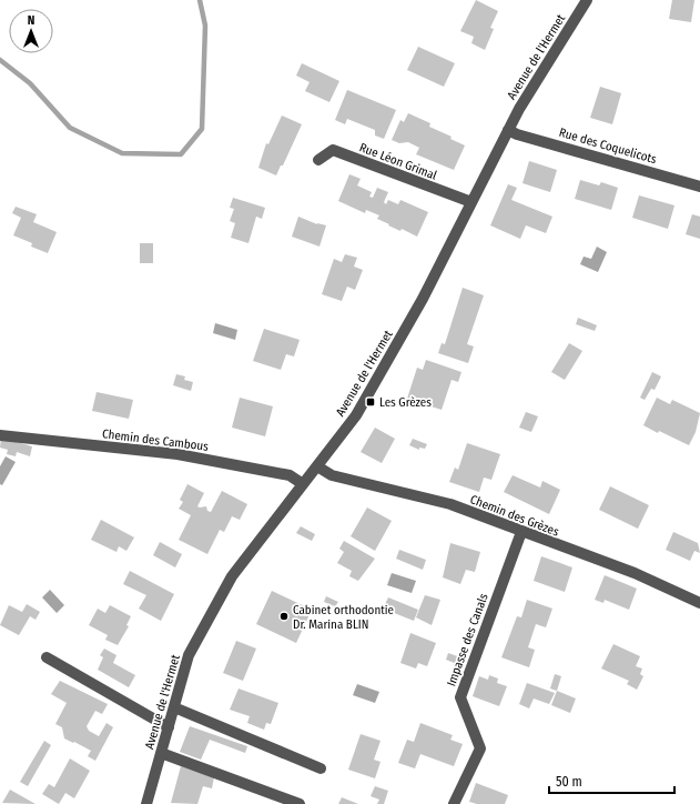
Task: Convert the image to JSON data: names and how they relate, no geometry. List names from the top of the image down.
{
  "streets": {
    "street": [
      "Avenue de l'Hermet",
      "Rue des Coquelicots",
      "Rue Léon Grimal",
      "Chemin des Cambous",
      "Chemin des Grèzes",
      "Impasse des Canals"
    ]
  },
  "crossings": [
    ["Avenue de l'Hermet", "Rue des Coquelicots"],
    ["Avenue de l'Hermet", "Rue Léon Grimal"],
    ["Avenue de l'Hermet", "Chemin des Cambous"],
    ["Avenue de l'Hermet", "Chemin des Grèzes"],
    ["Chemin des Grèzes", "Impasse des Canals"]
  ],
  "places": {
    "transit": ["Les Grèzes"],
    "other": ["Cabinet orthodontie Dr. Marina BLIN"]
  },
  "scale_bar": "50 m",
  "north": "top"
}
